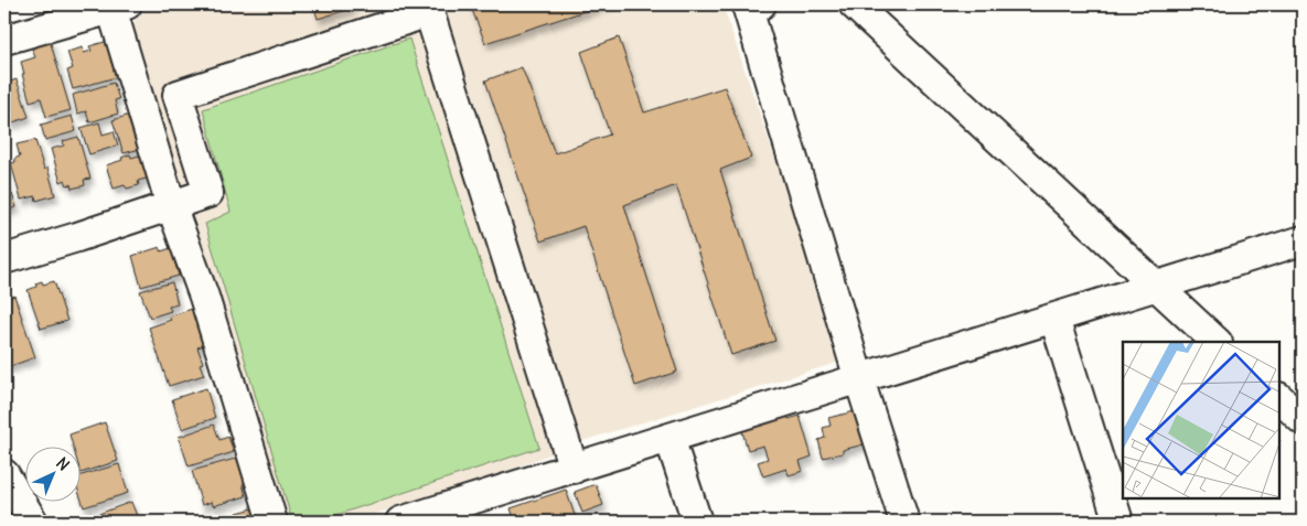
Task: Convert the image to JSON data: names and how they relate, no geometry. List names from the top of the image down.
{
  "north": "top right"
}
